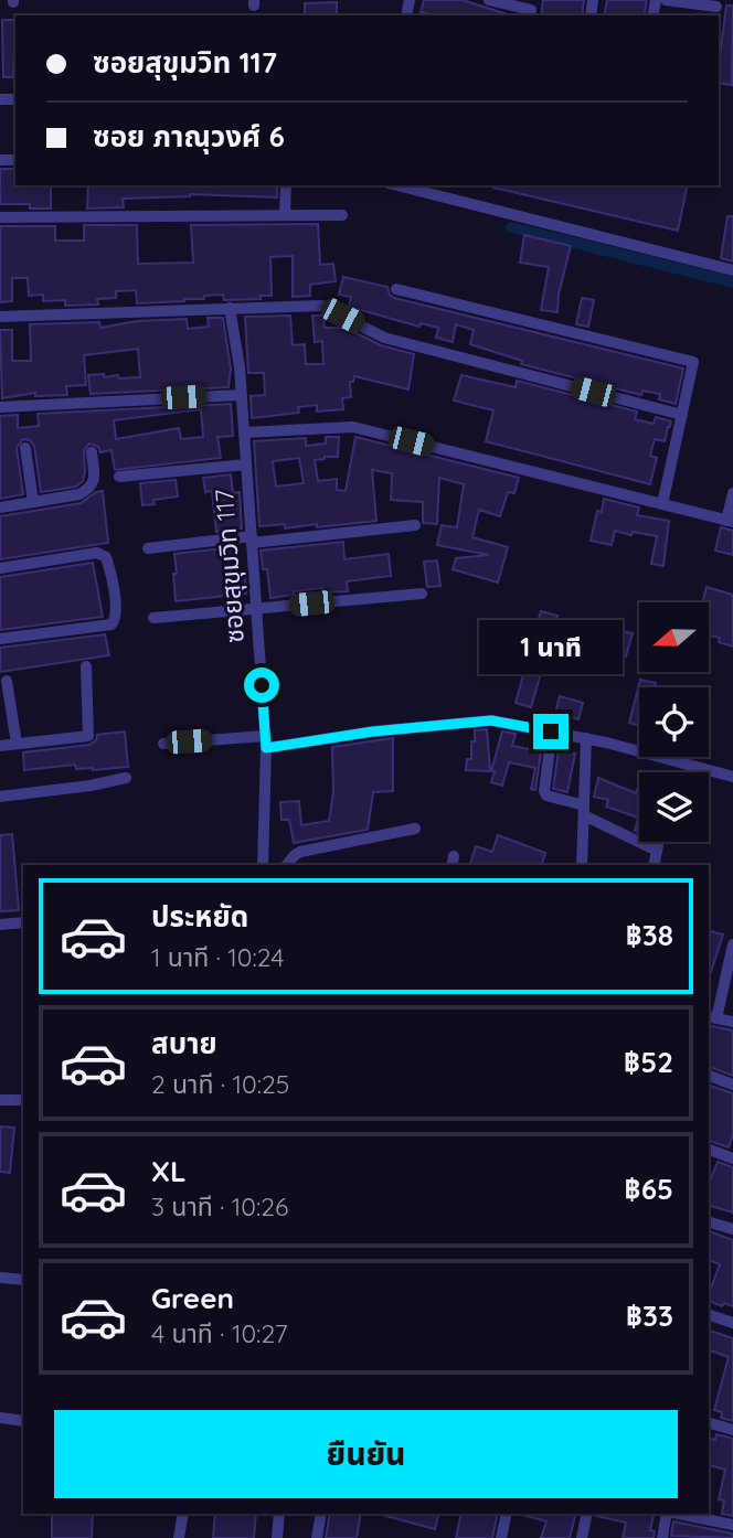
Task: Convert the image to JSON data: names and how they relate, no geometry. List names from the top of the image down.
{
  "streets": {
    "street": ["ซอยสุขุมวิท 117"]
  },
  "north": "left",
  "page": {
    "banner": ["ซอยสุขุมวิท 117", "ซอย ภาณุวงศ์ 6"],
    "bubble": "1 นาที",
    "list": [
      {
        "name": "ประหยัด",
        "note": "1 นาที · 10:24",
        "value": "฿38"
      },
      {
        "name": "สบาย",
        "note": "2 นาที · 10:25",
        "value": "฿52"
      },
      {
        "name": "XL",
        "note": "3 นาที · 10:26",
        "value": "฿65"
      },
      {
        "name": "Green",
        "note": "4 นาที · 10:27",
        "value": "฿33"
      }
    ],
    "buttons": "ยืนยัน"
  }
}
